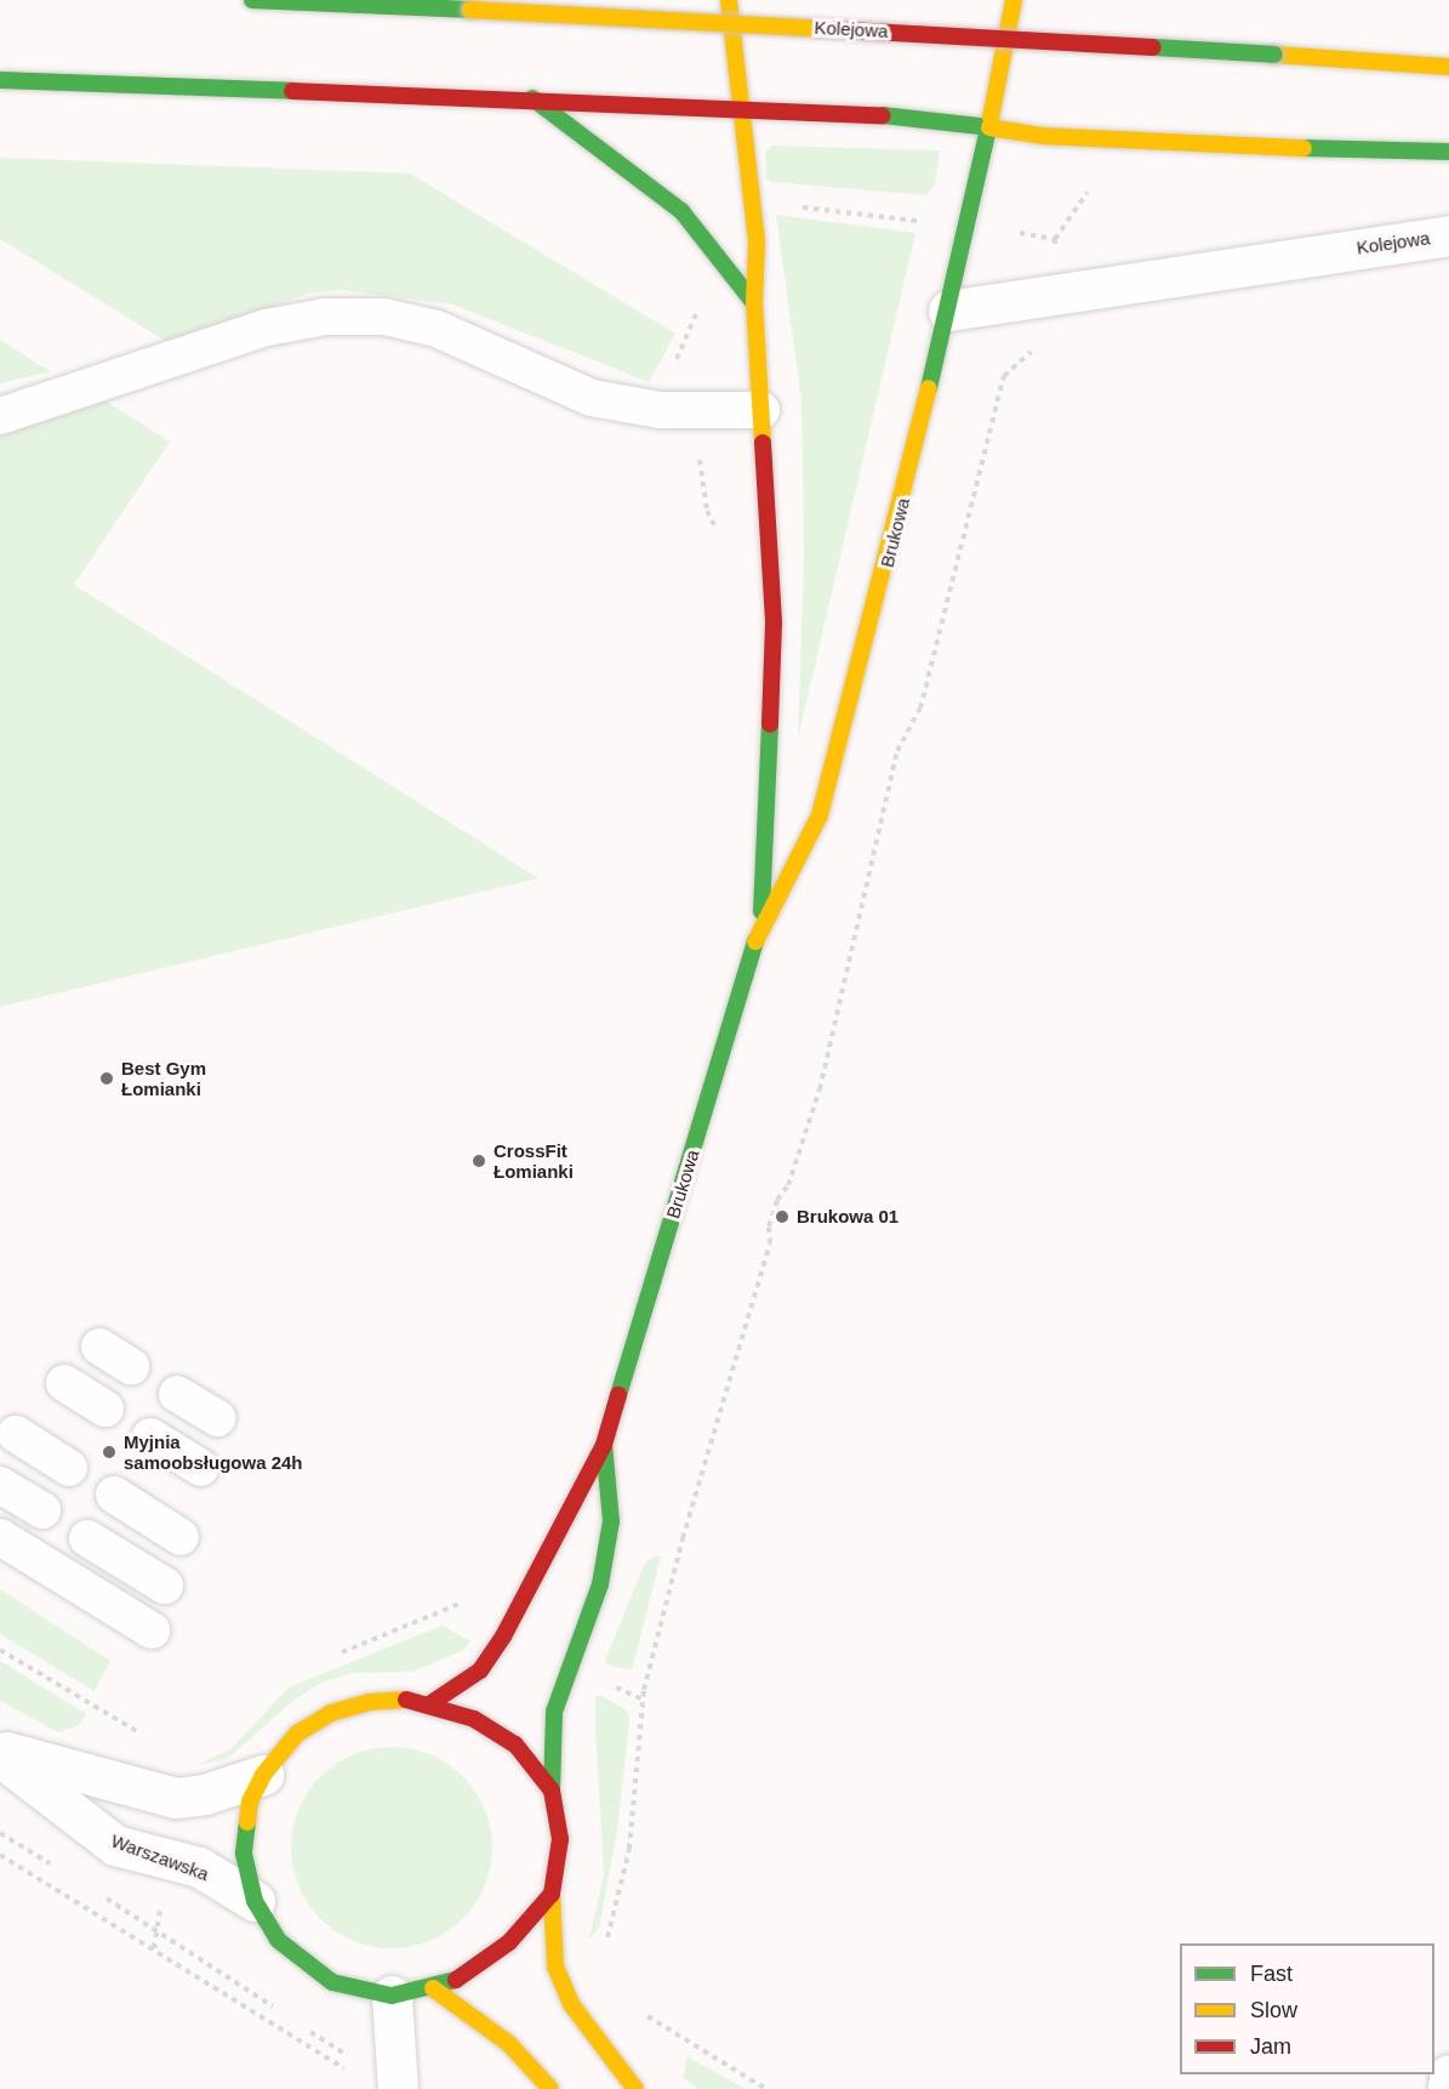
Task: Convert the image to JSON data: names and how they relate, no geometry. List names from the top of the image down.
{
  "streets": {
    "main road": ["Kolejowa", "Brukowa"],
    "street": ["Warszawska"]
  },
  "crossings": [
    ["Kolejowa", "Brukowa"]
  ],
  "places": [
    "Best Gym Łomianki",
    "CrossFit Łomianki",
    "Brukowa 01",
    "Myjnia samoobsługowa 24h"
  ],
  "legend": ["Fast", "Slow", "Jam"]
}
